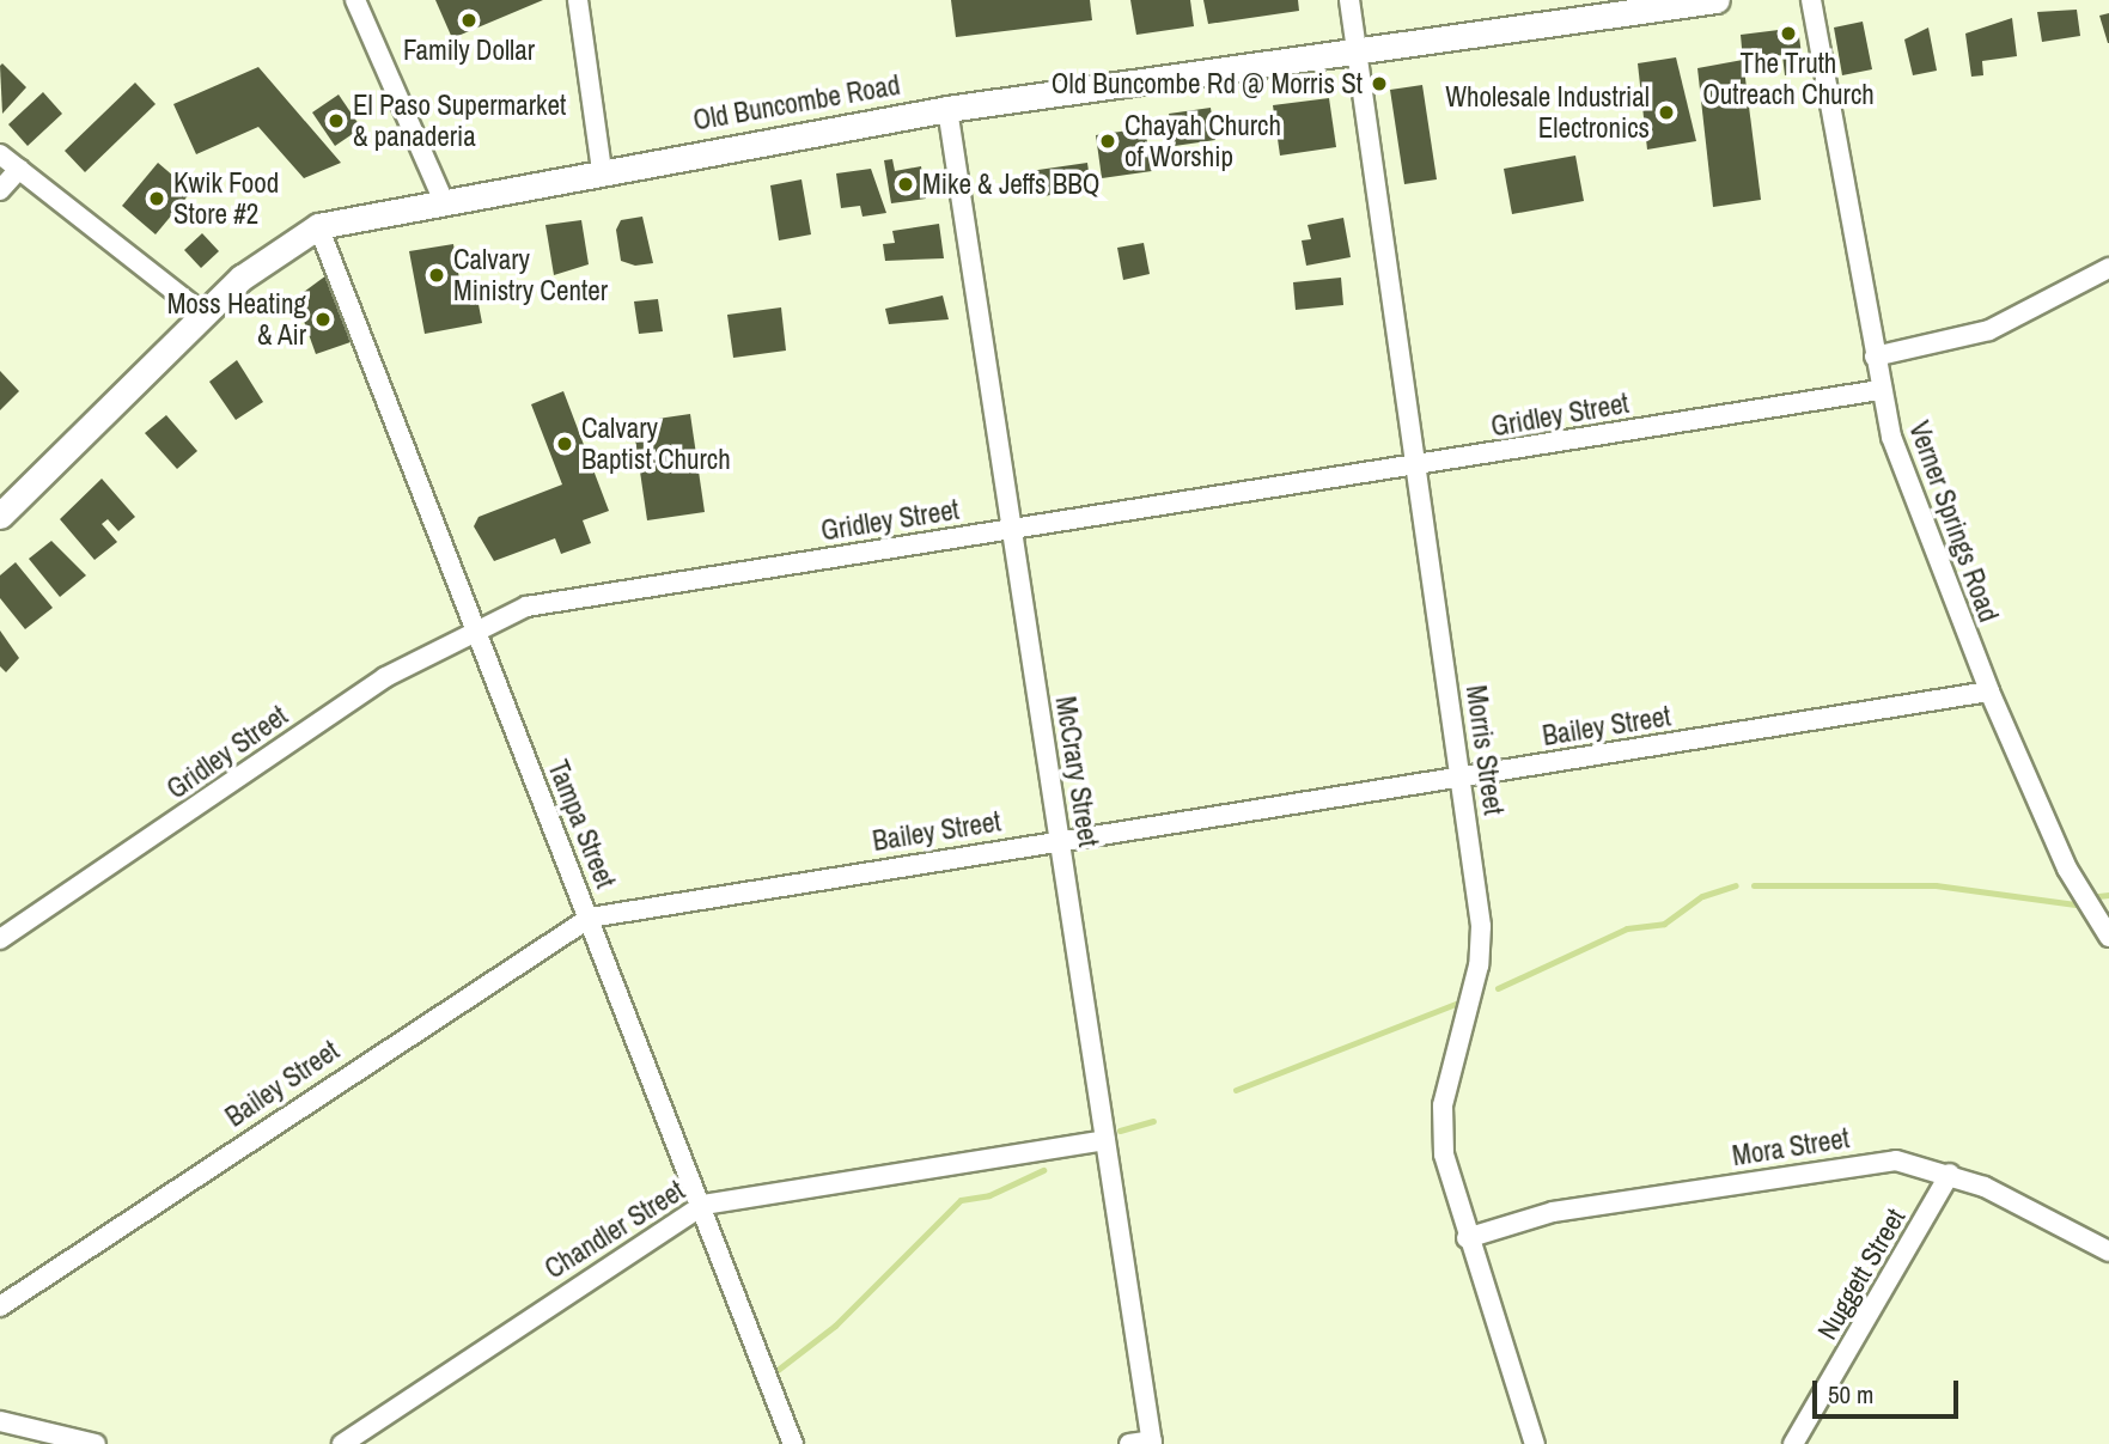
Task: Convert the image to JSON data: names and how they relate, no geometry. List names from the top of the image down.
{
  "streets": {
    "street": [
      "Old Buncombe Road",
      "Gridley Street",
      "Verner Springs Road",
      "Bailey Street",
      "Morris Street",
      "McCrary Street",
      "Tampa Street",
      "Mora Street",
      "Chandler Street",
      "Nuggett Street"
    ]
  },
  "crossings": [
    ["Old Buncombe Road", "Morris Street"],
    ["Old Buncombe Road", "McCrary Street"],
    ["Old Buncombe Road", "Tampa Street"],
    ["Gridley Street", "Verner Springs Road"],
    ["Gridley Street", "Morris Street"],
    ["Gridley Street", "McCrary Street"],
    ["Gridley Street", "Tampa Street"],
    ["Verner Springs Road", "Bailey Street"],
    ["Bailey Street", "Morris Street"],
    ["Bailey Street", "McCrary Street"],
    ["Bailey Street", "Tampa Street"],
    ["Morris Street", "Mora Street"],
    ["McCrary Street", "Chandler Street"],
    ["Tampa Street", "Chandler Street"],
    ["Mora Street", "Nuggett Street"]
  ],
  "places": [
    "Family Dollar",
    "The Truth Outreach Church",
    "Old Buncombe Rd @ Morris St",
    "Wholesale Industrial Electronics",
    "El Paso Supermarket & panaderia",
    "Chayah Church of Worship",
    "Mike & Jeffs BBQ",
    "Kwik Food Store #2",
    "Calvary Ministry Center",
    "Moss Heating & Air",
    "Calvary Baptist Church"
  ],
  "scale_bar": "50 m"
}
